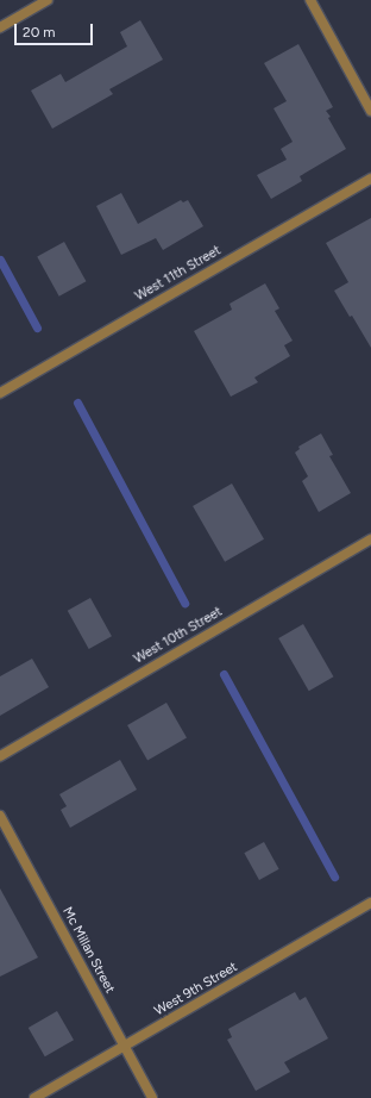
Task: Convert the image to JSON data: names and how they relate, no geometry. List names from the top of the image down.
{
  "streets": {
    "street": [
      "West 11th Street",
      "West 10th Street",
      "Mc Millan Street",
      "West 9th Street"
    ]
  },
  "crossings": [
    ["Mc Millan Street", "West 9th Street"]
  ],
  "scale_bar": "20 m"
}
